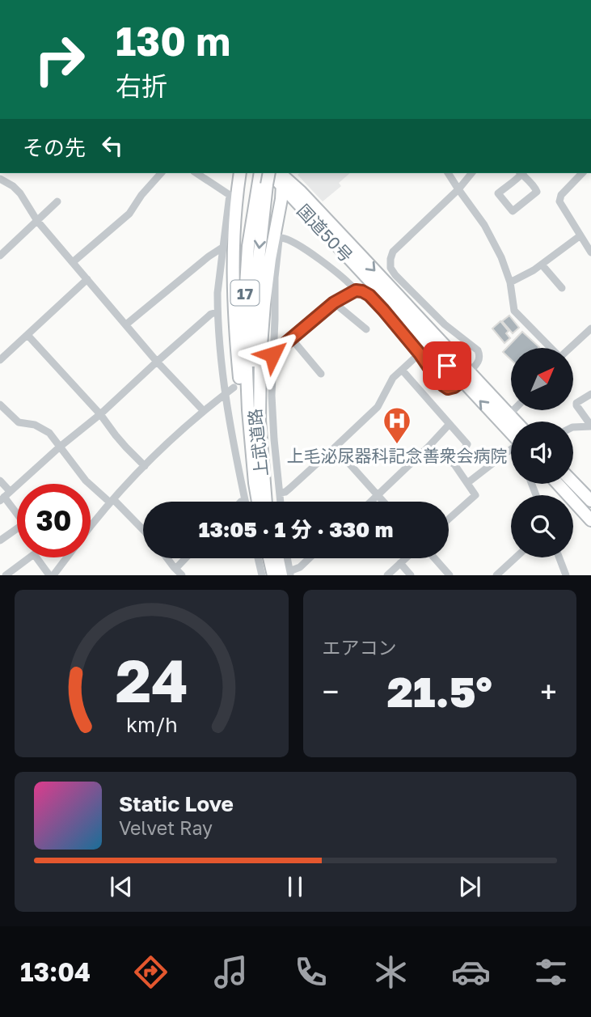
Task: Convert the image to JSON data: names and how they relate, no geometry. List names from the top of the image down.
{
  "streets": {
    "highway": ["国道50号", "17", "上武道路"]
  },
  "crossings": [
    ["国道50号", "17"],
    ["国道50号", "上武道路"],
    ["17", "上武道路"]
  ],
  "places": {
    "hospital": ["上毛泌尿器科記念善衆会病院"]
  },
  "north": "top right",
  "page": {
    "turn": ["130 m", "右折"],
    "then": "その先",
    "limit": "30",
    "trip": "13:05 · 1 分 · 330 m",
    "tile": "エアコン",
    "heat": ["−", "21.5°", "+"],
    "song": ["Static Love", "Velvet Ray"],
    "tabs": "13:04",
    "gauge": ["24", "km/h"]
  }
}
